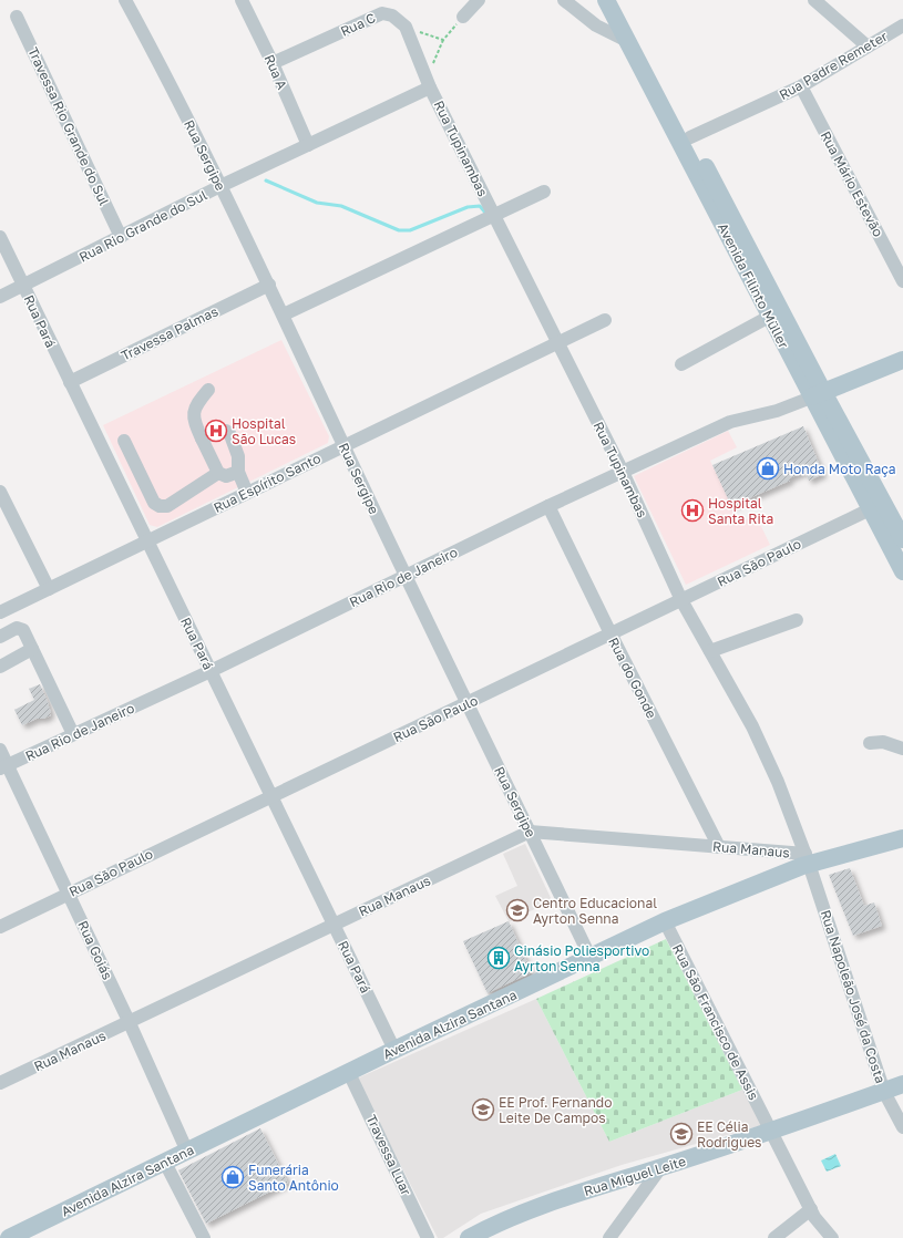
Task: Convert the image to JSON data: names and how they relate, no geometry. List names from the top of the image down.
{
  "streets": {
    "main road": ["Avenida Filinto Müller", "Avenida Alzira Santana", "Rua Miguel Leite"],
    "street": [
      "Rua C",
      "Rua Padre Remeter",
      "Rua A",
      "Travessa Rio Grande do Sul",
      "Rua Tupinambas",
      "Rua Sergipe",
      "Rua Mário Estevão",
      "Rua Rio Grande do Sul",
      "Rua Pará",
      "Travessa Palmas",
      "Rua Espírito Santo",
      "Rua São Paulo",
      "Rua Rio de Janeiro",
      "Rua do Gonde",
      "Rua Manaus",
      "Rua Goiás",
      "Rua Napoleão José da Costa",
      "Rua São Francisco de Assis",
      "Travessa Luar"
    ]
  },
  "crossings": [
    ["Rua C", "Rua A"],
    ["Rua Padre Remeter", "Rua Mário Estevão"],
    ["Rua Padre Remeter", "Avenida Filinto Müller"],
    ["Rua A", "Rua Rio Grande do Sul"],
    ["Travessa Rio Grande do Sul", "Rua Rio Grande do Sul"],
    ["Rua Tupinambas", "Rua Rio Grande do Sul"],
    ["Rua Tupinambas", "Rua Espírito Santo"],
    ["Rua Tupinambas", "Rua São Paulo"],
    ["Rua Tupinambas", "Rua Rio de Janeiro"],
    ["Rua Tupinambas", "Rua Manaus"],
    ["Rua Tupinambas", "Rua Napoleão José da Costa"],
    ["Rua Tupinambas", "Avenida Alzira Santana"],
    ["Rua Sergipe", "Rua Rio Grande do Sul"],
    ["Rua Sergipe", "Travessa Palmas"],
    ["Rua Sergipe", "Rua Espírito Santo"],
    ["Rua Sergipe", "Rua São Paulo"],
    ["Rua Sergipe", "Rua Rio de Janeiro"],
    ["Rua Sergipe", "Rua Manaus"],
    ["Rua Sergipe", "Avenida Alzira Santana"],
    ["Rua Rio Grande do Sul", "Rua Pará"],
    ["Avenida Filinto Müller", "Rua São Paulo"],
    ["Avenida Filinto Müller", "Rua Rio de Janeiro"],
    ["Rua Pará", "Travessa Palmas"],
    ["Rua Pará", "Rua Espírito Santo"],
    ["Rua Pará", "Rua São Paulo"],
    ["Rua Pará", "Rua Rio de Janeiro"],
    ["Rua Pará", "Rua Manaus"],
    ["Rua Pará", "Avenida Alzira Santana"],
    ["Rua São Paulo", "Rua do Gonde"],
    ["Rua São Paulo", "Rua Goiás"],
    ["Rua Rio de Janeiro", "Rua do Gonde"],
    ["Rua Rio de Janeiro", "Rua Goiás"],
    ["Rua do Gonde", "Rua Manaus"],
    ["Rua Manaus", "Rua Goiás"],
    ["Rua Manaus", "Rua Napoleão José da Costa"],
    ["Rua Manaus", "Avenida Alzira Santana"],
    ["Rua Goiás", "Avenida Alzira Santana"],
    ["Rua Napoleão José da Costa", "Avenida Alzira Santana"],
    ["Rua Napoleão José da Costa", "Rua Miguel Leite"],
    ["Rua São Francisco de Assis", "Avenida Alzira Santana"],
    ["Rua São Francisco de Assis", "Rua Miguel Leite"],
    ["Avenida Alzira Santana", "Travessa Luar"]
  ],
  "places": {
    "hospital": ["Hospital São Lucas", "Hospital Santa Rita"],
    "shop": ["Honda Moto Raça", "Funerária Santo Antônio"],
    "school or university": ["Centro Educacional Ayrton Senna", "EE Prof. Fernando Leite De Campos", "EE Célia Rodrigues"],
    "building": ["Ginásio Poliesportivo Ayrton Senna"]
  }
}
